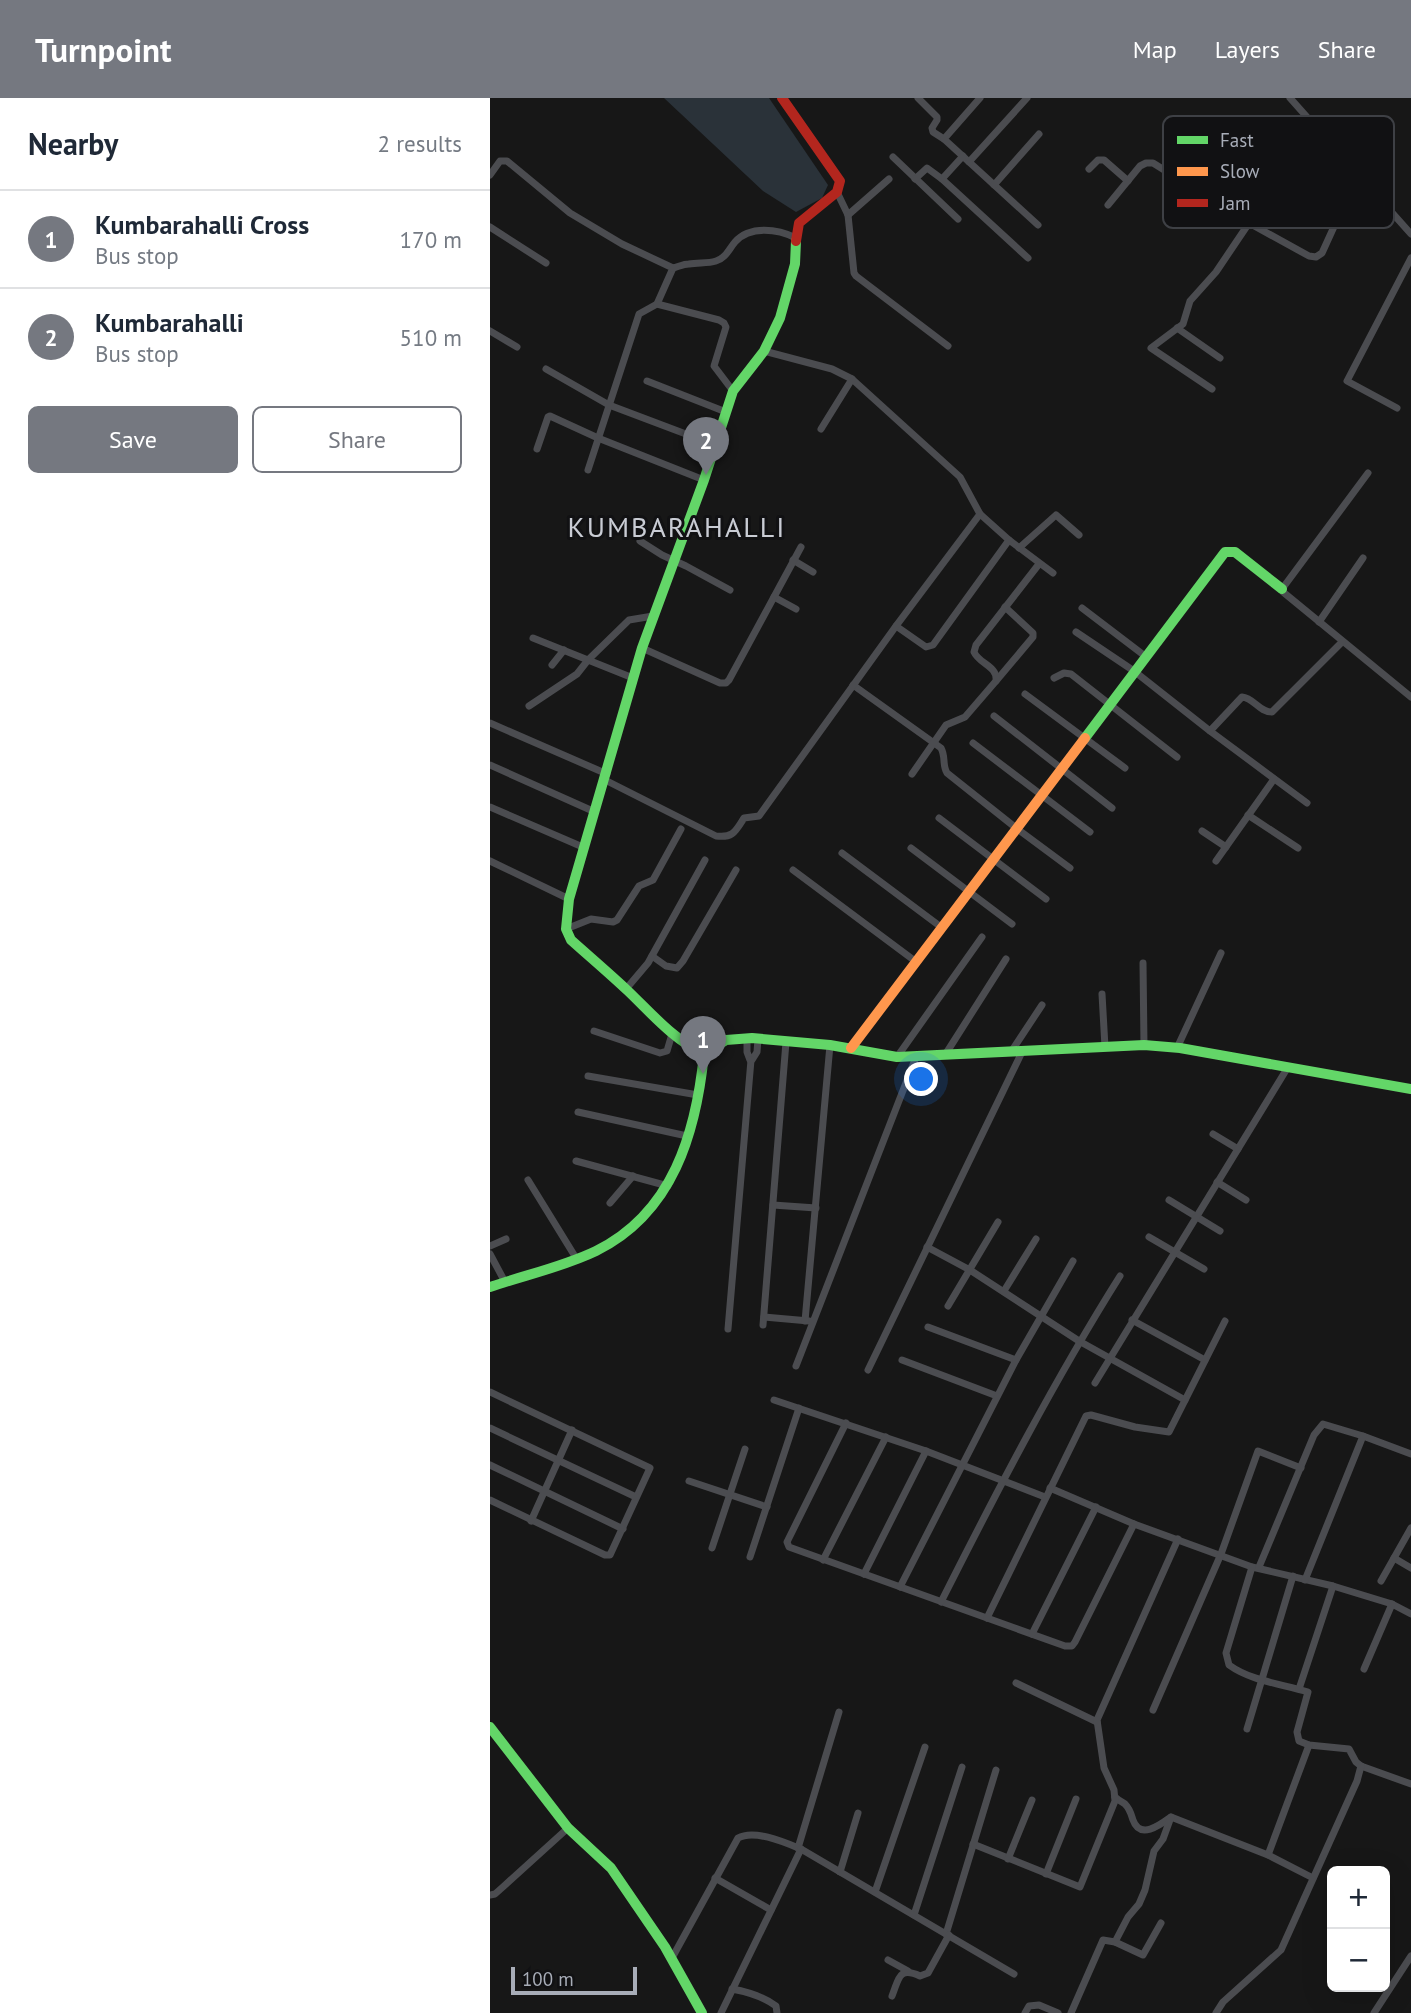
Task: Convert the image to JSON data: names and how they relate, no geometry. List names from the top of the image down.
{
  "districts": ["KUMBARAHALLI"],
  "legend": ["Fast", "Slow", "Jam"],
  "scale_bar": "100 m",
  "page": {
    "header": "Turnpoint",
    "nav": ["Map", "Layers", "Share"],
    "heading": ["Nearby", "2 results"],
    "list": [
      {
        "mark": "1",
        "name": "Kumbarahalli Cross",
        "note": "Bus stop",
        "value": "170 m"
      },
      {
        "mark": "2",
        "name": "Kumbarahalli",
        "note": "Bus stop",
        "value": "510 m"
      }
    ],
    "buttons": ["Save", "Share"],
    "pins": ["2", "1"],
    "map_buttons": ["+", "−"],
    "scale": "100 m"
  }
}
